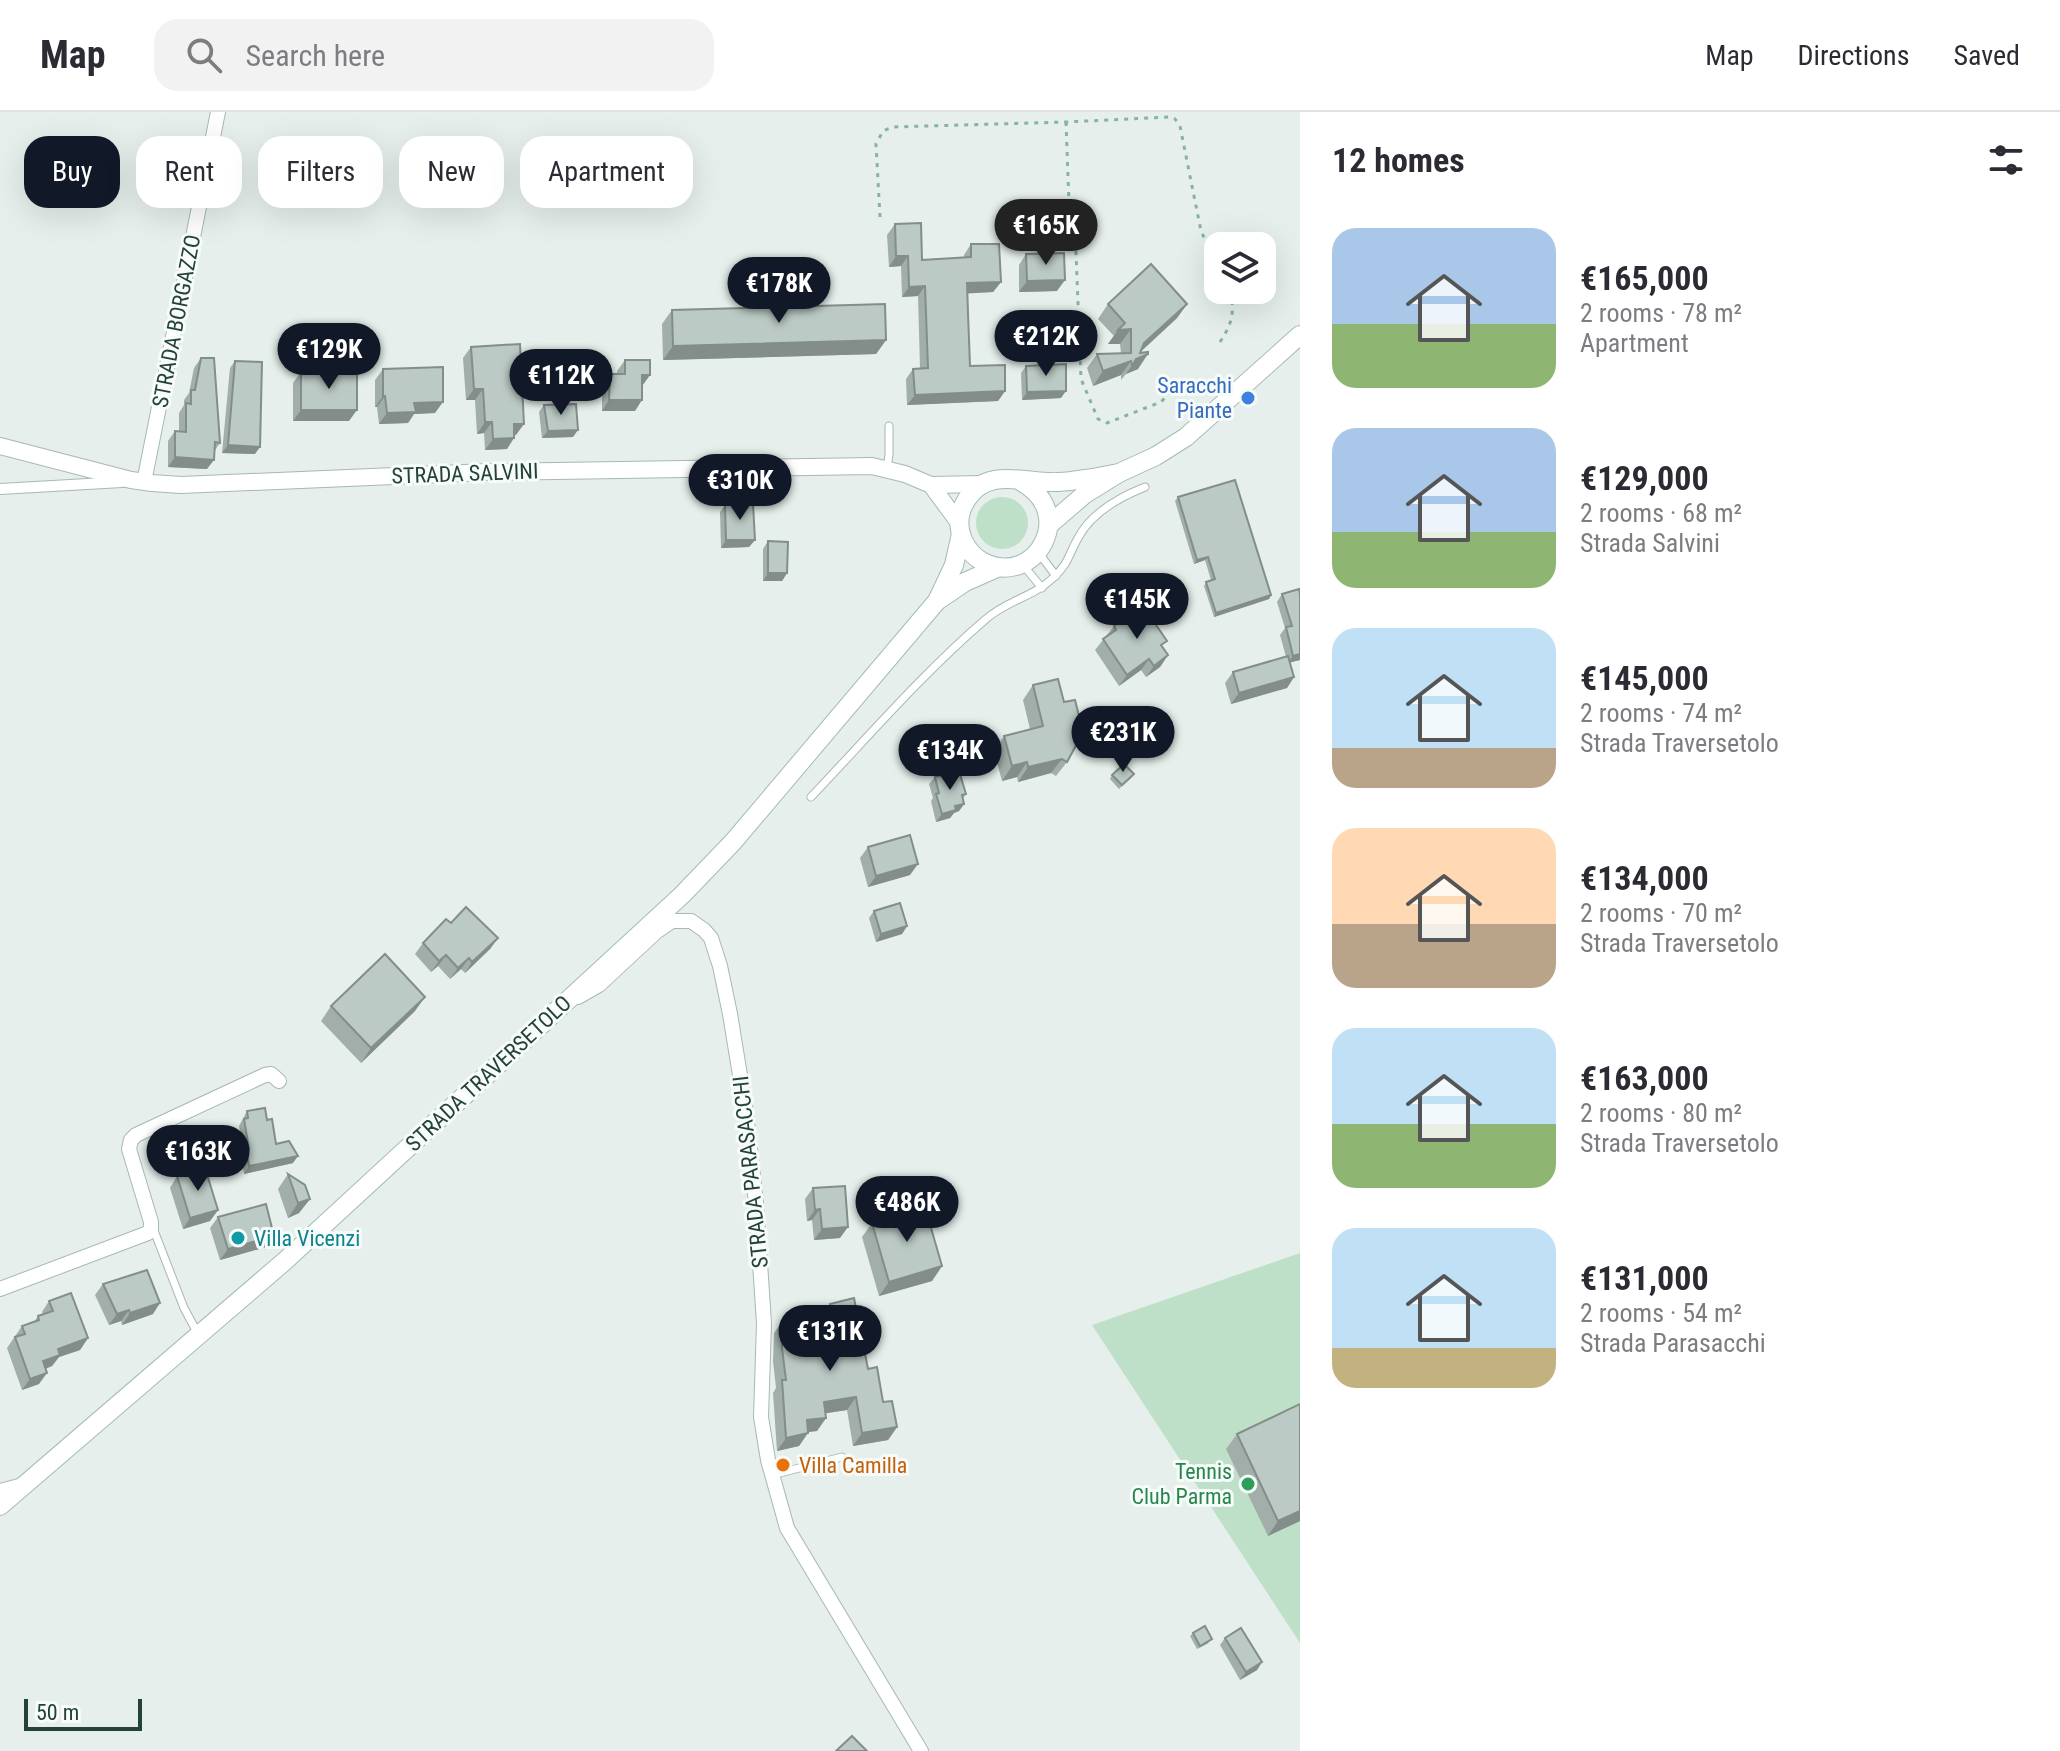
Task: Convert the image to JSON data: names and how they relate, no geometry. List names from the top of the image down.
{
  "streets": {
    "main road": ["STRADA TRAVERSETOLO"],
    "street": ["STRADA BORGAZZO", "STRADA SALVINI", "STRADA PARASACCHI"]
  },
  "crossings": [
    ["STRADA BORGAZZO", "STRADA SALVINI"],
    ["STRADA SALVINI", "STRADA TRAVERSETOLO"],
    ["STRADA TRAVERSETOLO", "STRADA PARASACCHI"]
  ],
  "places": [
    "Saracchi Piante",
    "Villa Vicenzi",
    "Villa Camilla",
    "Tennis Club Parma"
  ],
  "scale_bar": "50 m",
  "page": {
    "header": "Map",
    "search": "Search here",
    "nav": ["Map", "Directions", "Saved"],
    "heading": "12 homes",
    "chip": [
      "Buy",
      "Rent",
      "Filters",
      "New",
      "Apartment"
    ],
    "price": [
      "€165K",
      "€178K",
      "€212K",
      "€129K",
      "€112K",
      "€310K",
      "€145K",
      "€231K",
      "€134K",
      "€163K",
      "€486K",
      "€131K"
    ],
    "list": [
      {
        "name": "€165,000",
        "note": "2 rooms · 78 m² · Apartment"
      },
      {
        "name": "€129,000",
        "note": "2 rooms · 68 m² · Strada Salvini"
      },
      {
        "name": "€145,000",
        "note": "2 rooms · 74 m² · Strada Traversetolo"
      },
      {
        "name": "€134,000",
        "note": "2 rooms · 70 m² · Strada Traversetolo"
      },
      {
        "name": "€163,000",
        "note": "2 rooms · 80 m² · Strada Traversetolo"
      },
      {
        "name": "€131,000",
        "note": "2 rooms · 54 m² · Strada Parasacchi"
      }
    ],
    "scale": "50 m"
  }
}
